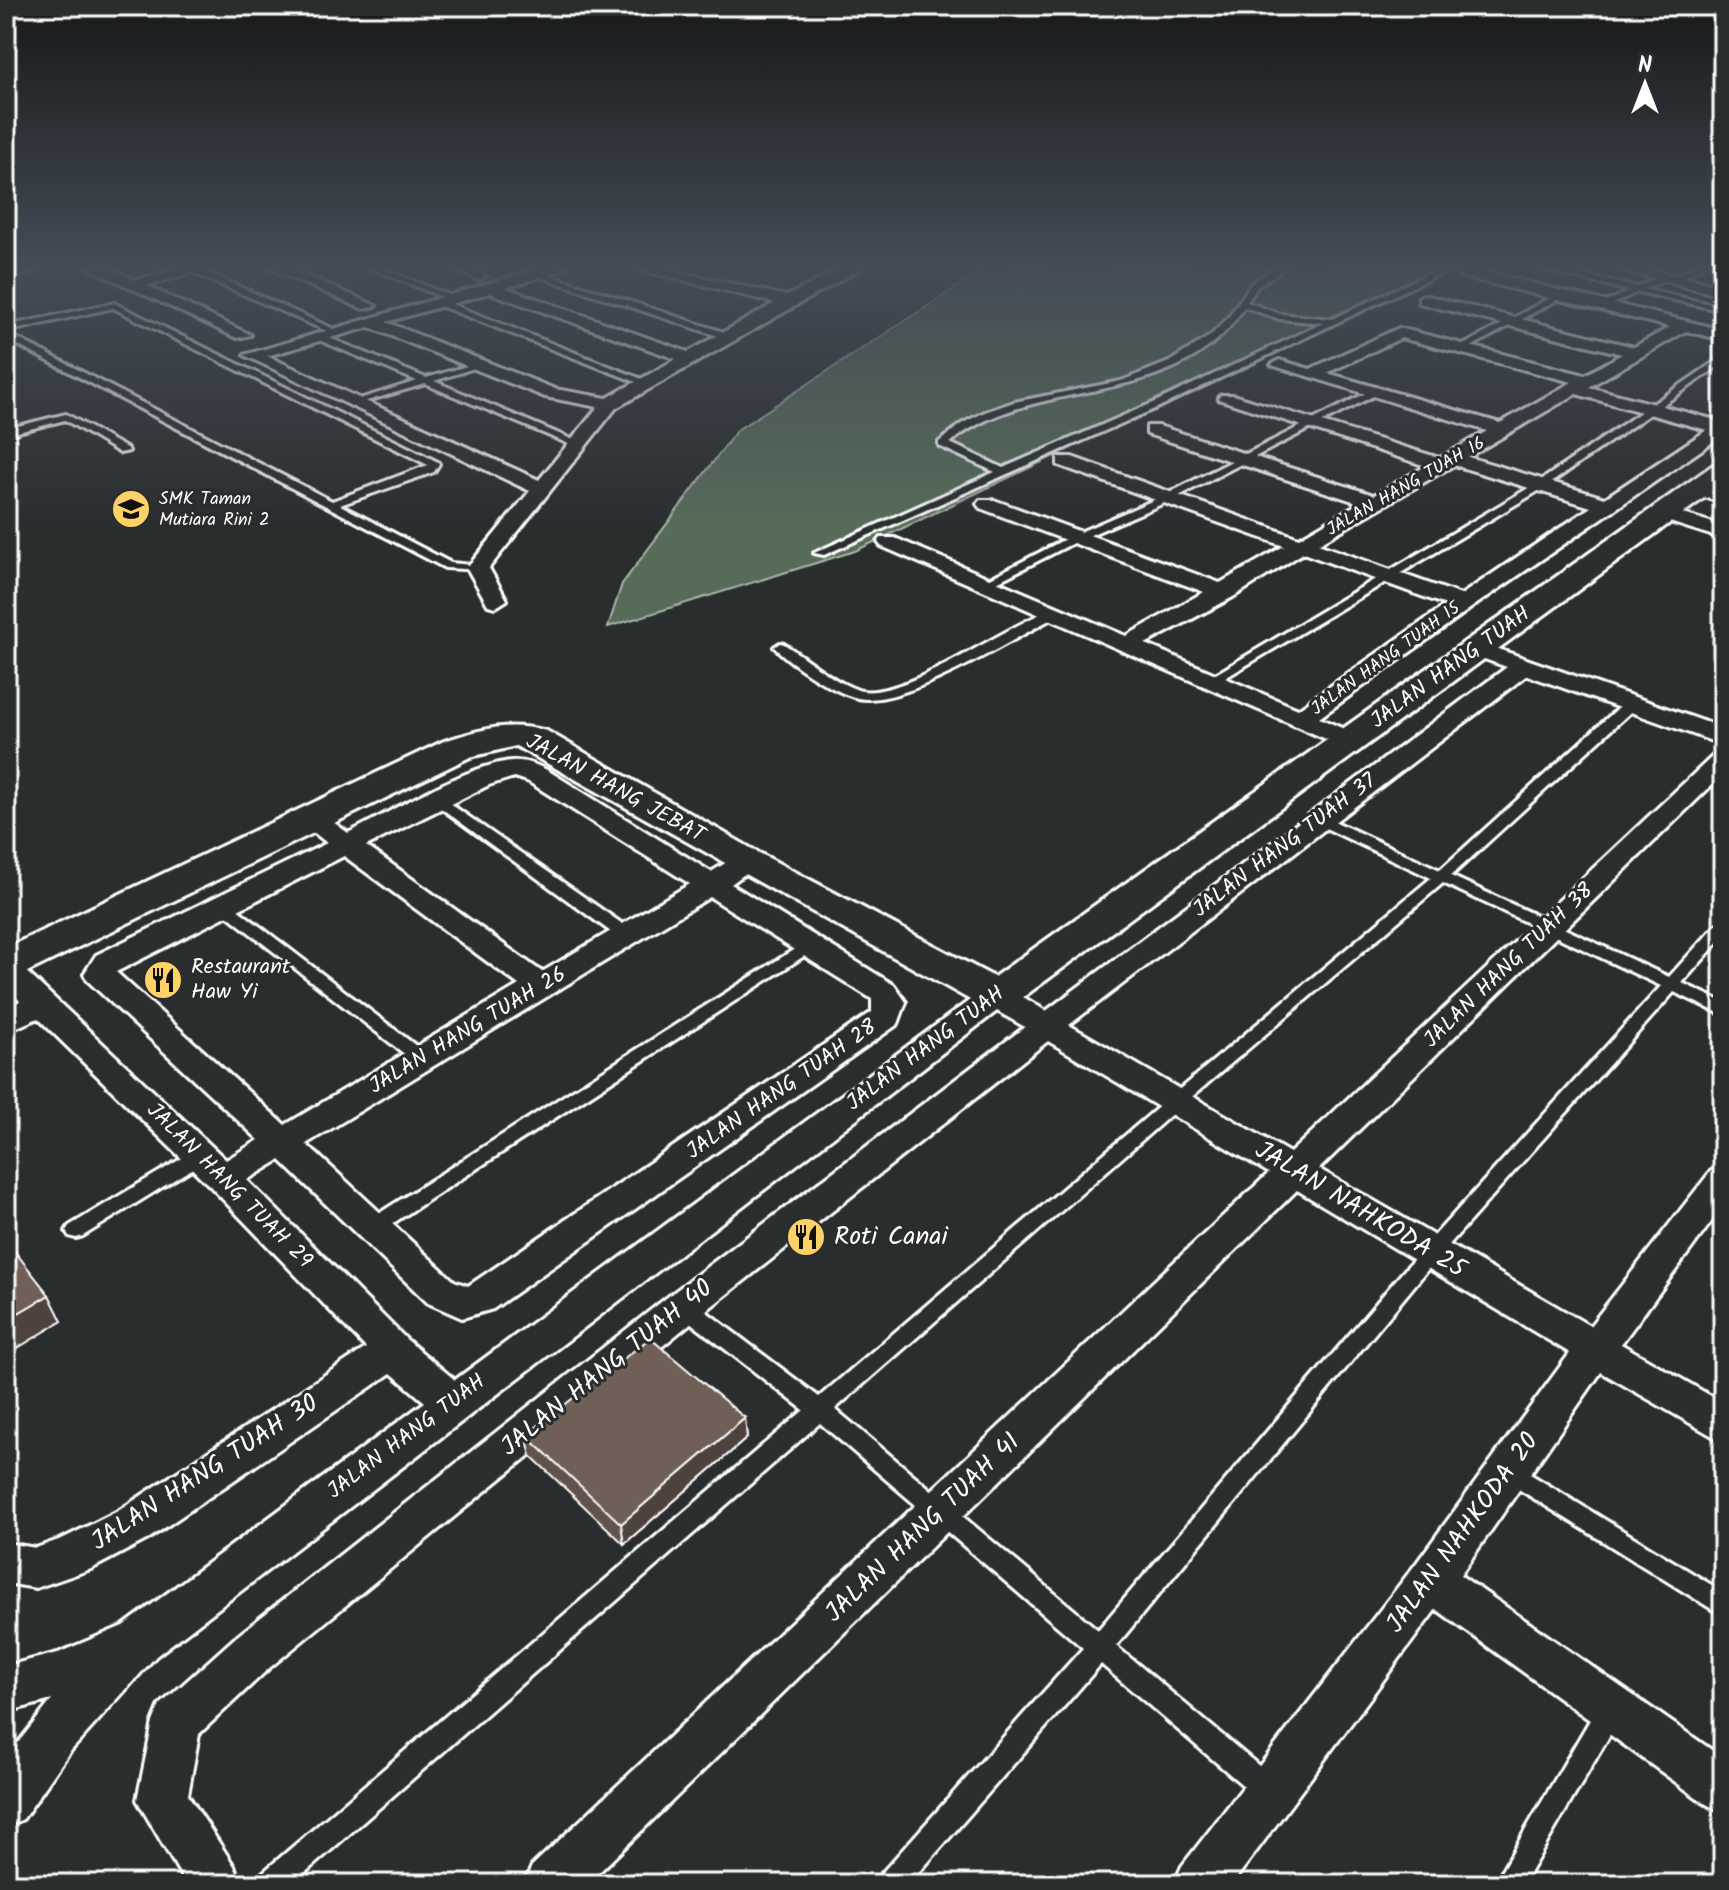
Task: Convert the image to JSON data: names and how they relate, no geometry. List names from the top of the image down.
{
  "streets": {
    "street": [
      "JALAN HANG TUAH 16",
      "JALAN HANG TUAH 15",
      "JALAN HANG TUAH",
      "JALAN HANG JEBAT",
      "JALAN HANG TUAH 37",
      "JALAN HANG TUAH 38",
      "JALAN HANG TUAH 26",
      "JALAN HANG TUAH 28",
      "JALAN HANG TUAH 29",
      "JALAN NAHKODA 25",
      "JALAN HANG TUAH 40",
      "JALAN HANG TUAH 30",
      "JALAN HANG TUAH 41",
      "JALAN NAHKODA 20"
    ]
  },
  "crossings": [
    ["JALAN HANG TUAH 16", "JALAN HANG TUAH 15"],
    ["JALAN HANG TUAH", "JALAN HANG JEBAT"],
    ["JALAN HANG TUAH", "JALAN HANG TUAH 29"],
    ["JALAN HANG TUAH", "JALAN NAHKODA 25"],
    ["JALAN HANG JEBAT", "JALAN HANG TUAH 26"],
    ["JALAN HANG JEBAT", "JALAN HANG TUAH 29"],
    ["JALAN HANG JEBAT", "JALAN NAHKODA 25"],
    ["JALAN HANG TUAH 37", "JALAN NAHKODA 25"],
    ["JALAN HANG TUAH 37", "JALAN HANG TUAH 40"],
    ["JALAN HANG TUAH 38", "JALAN NAHKODA 25"],
    ["JALAN HANG TUAH 38", "JALAN HANG TUAH 41"],
    ["JALAN HANG TUAH 26", "JALAN HANG TUAH 28"],
    ["JALAN HANG TUAH 26", "JALAN HANG TUAH 29"],
    ["JALAN HANG TUAH 29", "JALAN HANG TUAH 30"],
    ["JALAN NAHKODA 25", "JALAN HANG TUAH 40"],
    ["JALAN NAHKODA 25", "JALAN HANG TUAH 41"],
    ["JALAN NAHKODA 25", "JALAN NAHKODA 20"]
  ],
  "places": {
    "school or university": ["SMK Taman Mutiara Rini 2"],
    "restaurant": ["Restaurant Haw Yi", "Roti Canai"]
  },
  "north": "top"
}
